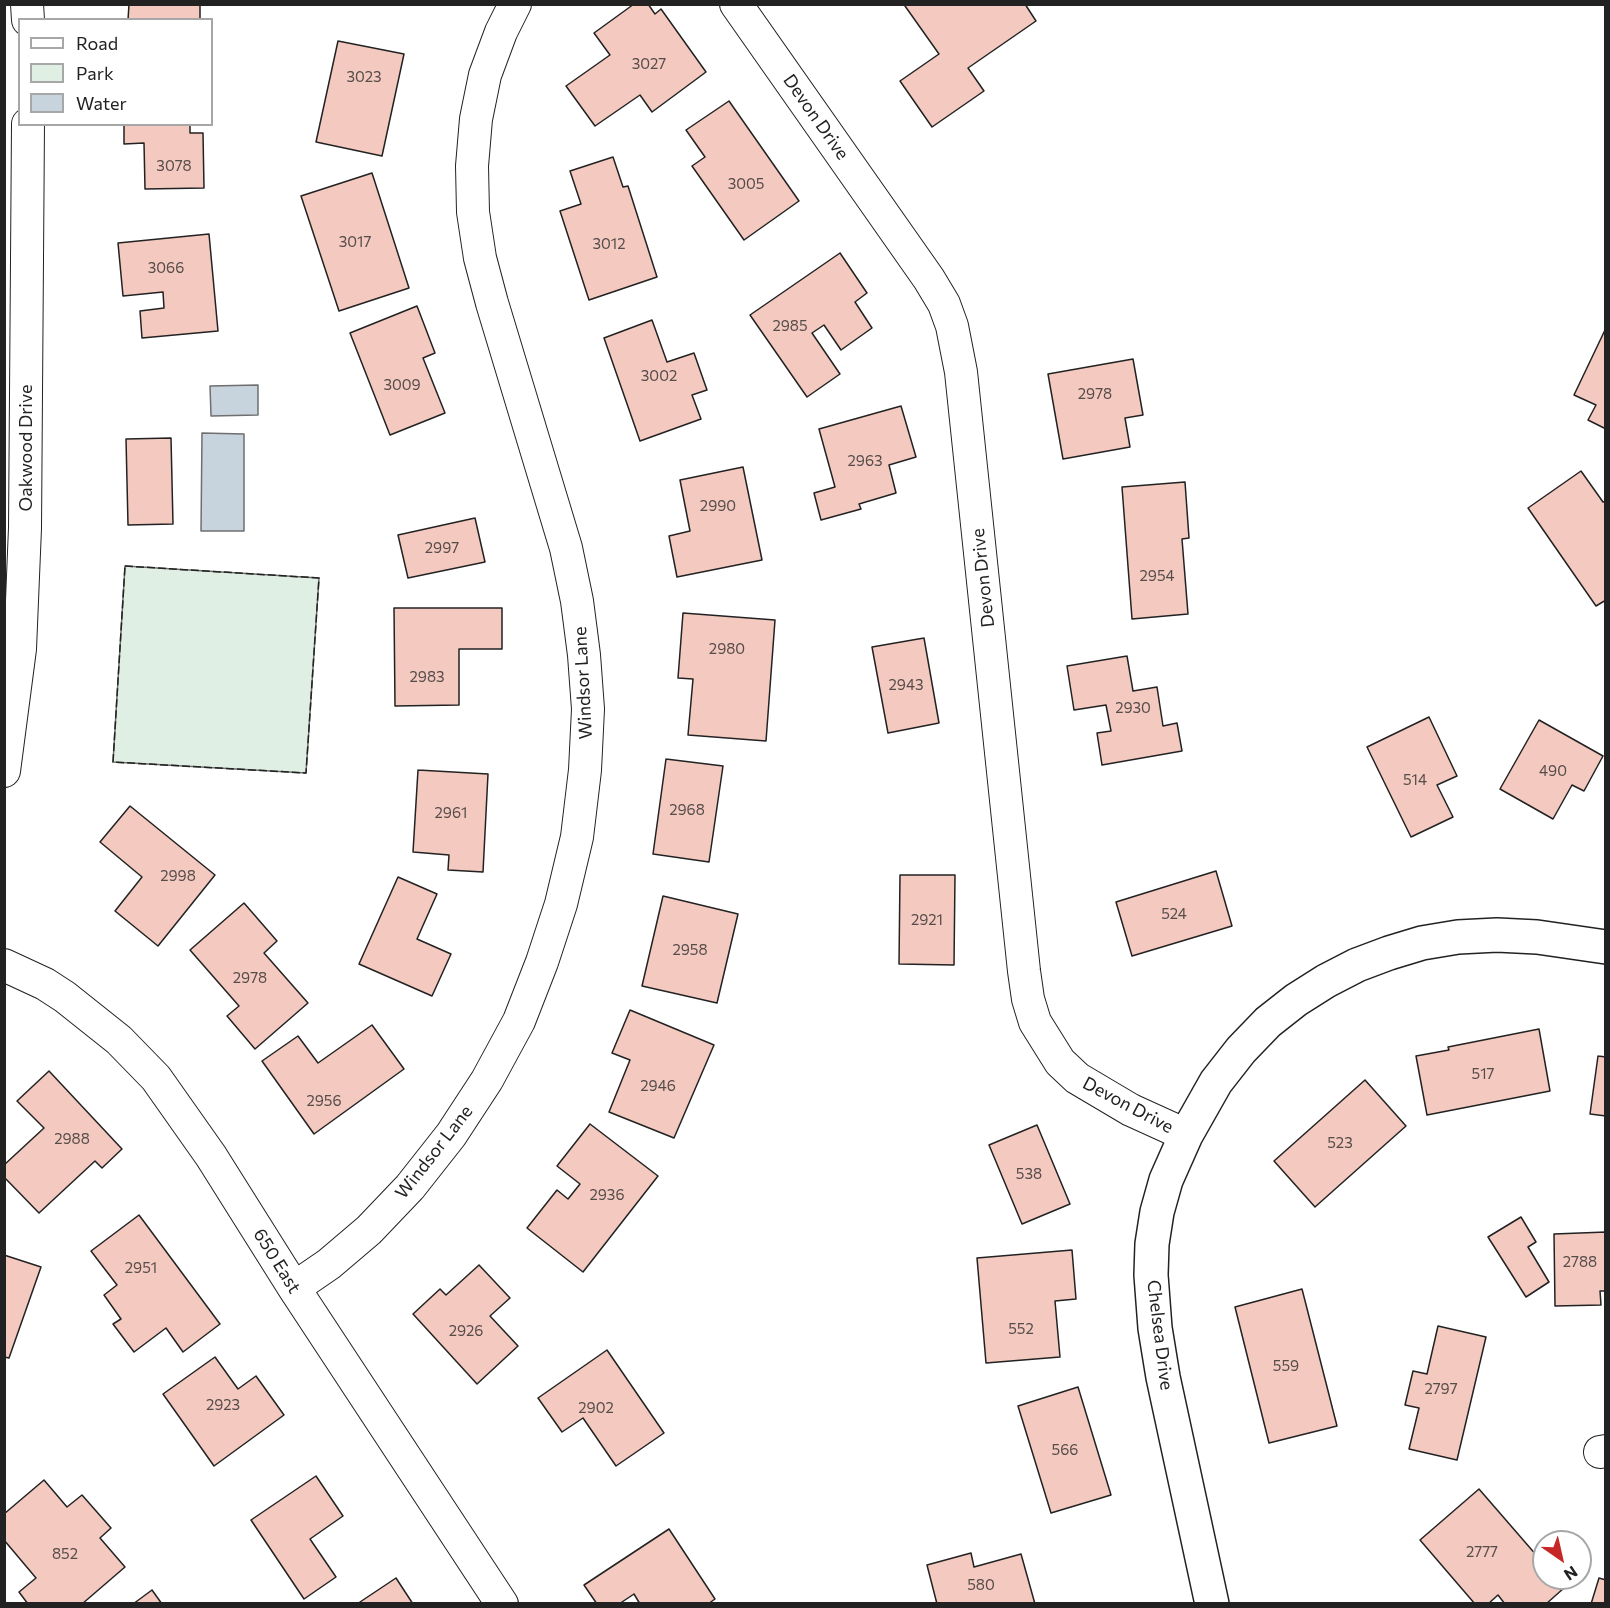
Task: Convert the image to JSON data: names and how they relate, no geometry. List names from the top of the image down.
{
  "streets": {
    "street": [
      "Devon Drive",
      "Oakwood Drive",
      "Windsor Lane",
      "650 East",
      "Chelsea Drive"
    ]
  },
  "crossings": [
    ["Devon Drive", "Chelsea Drive"],
    ["Windsor Lane", "650 East"]
  ],
  "house_numbers": [
    "3027",
    "3023",
    "3078",
    "3005",
    "3017",
    "3012",
    "3066",
    "2985",
    "3002",
    "3009",
    "2978",
    "2963",
    "2990",
    "2997",
    "2954",
    "2980",
    "2983",
    "2943",
    "2930",
    "490",
    "514",
    "2968",
    "2961",
    "2998",
    "524",
    "2921",
    "2958",
    "2978",
    "517",
    "2946",
    "2956",
    "2988",
    "523",
    "538",
    "2936",
    "2788",
    "2951",
    "552",
    "2926",
    "559",
    "2797",
    "2923",
    "2902",
    "566",
    "2777",
    "852",
    "580"
  ],
  "legend": ["Road", "Park", "Water"],
  "north": "bottom right"
}
